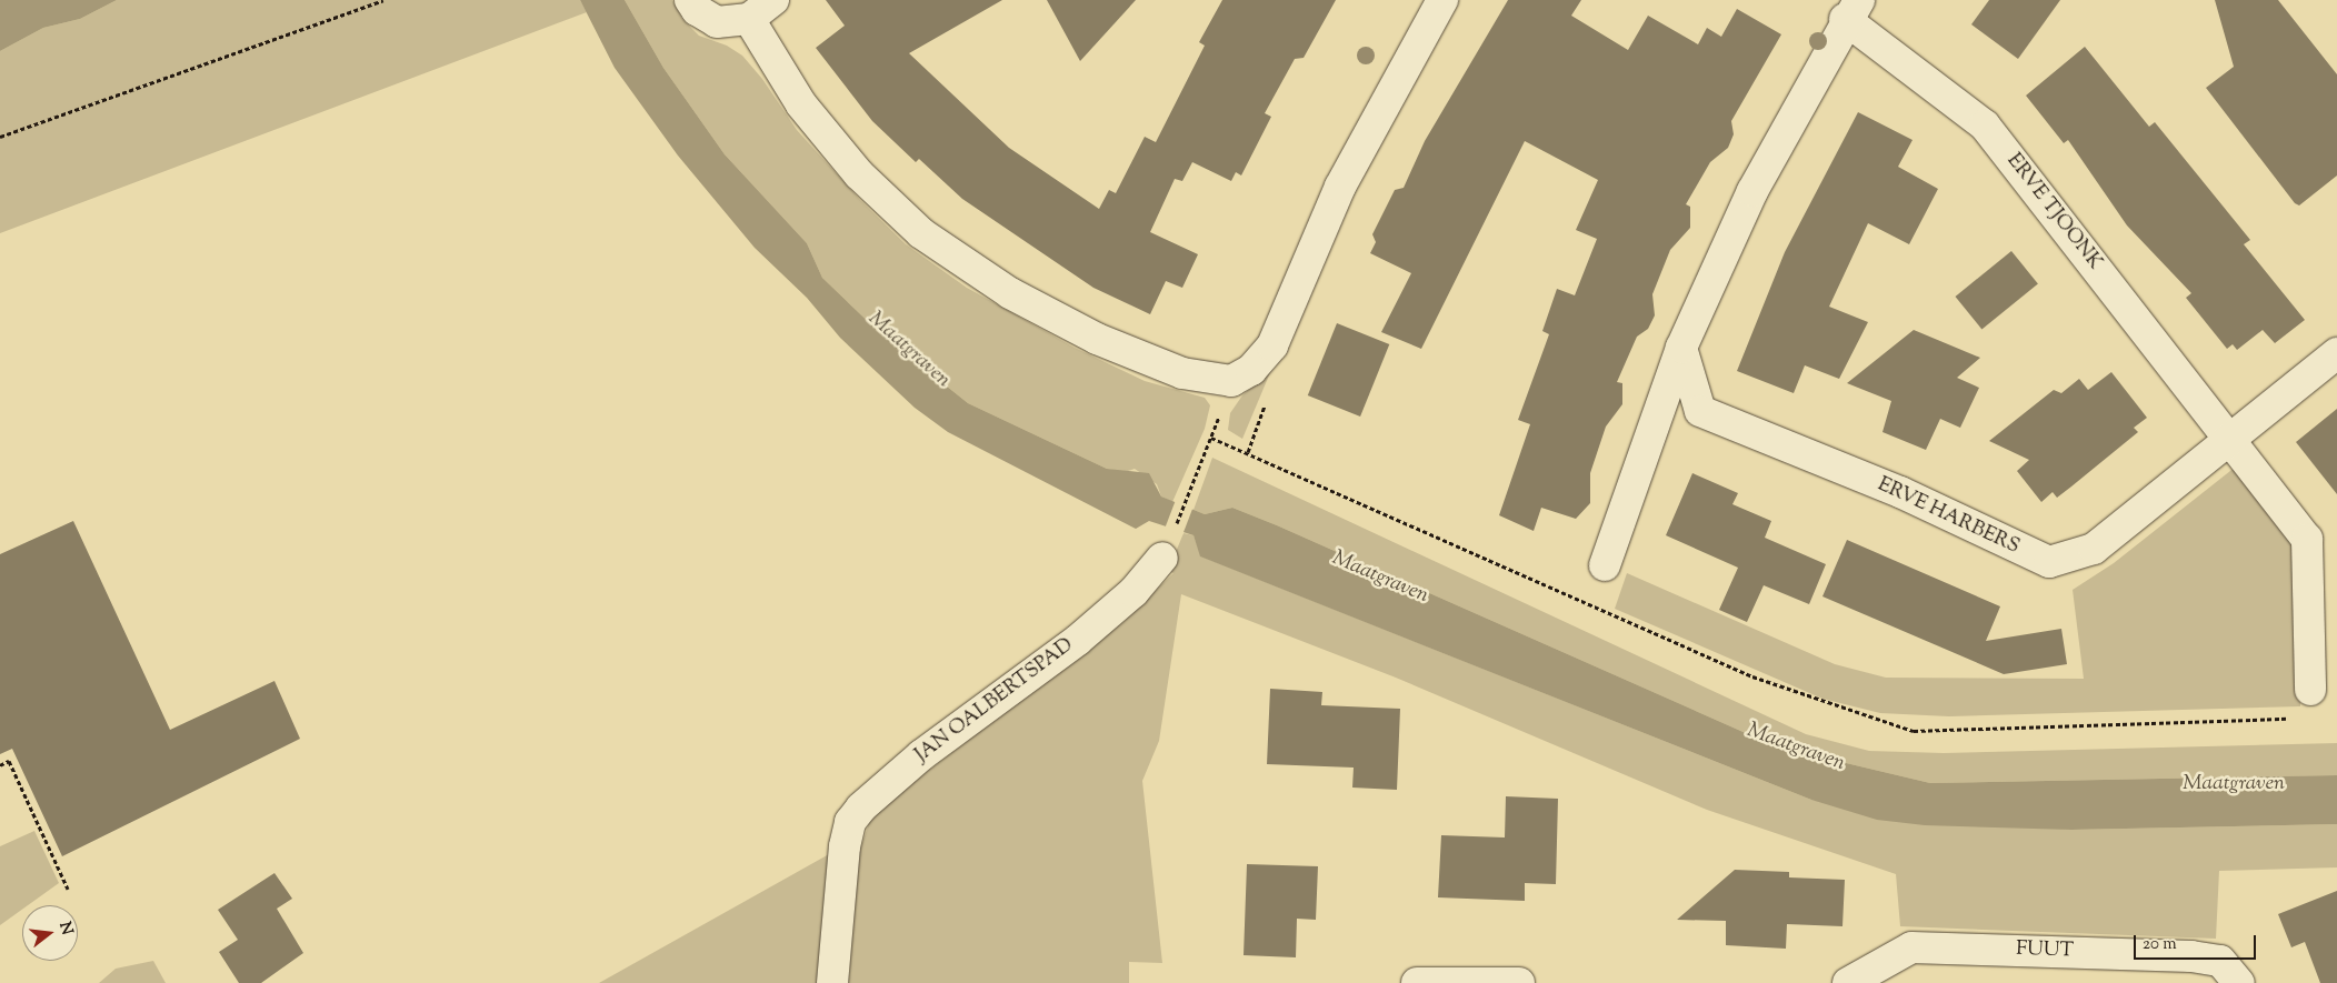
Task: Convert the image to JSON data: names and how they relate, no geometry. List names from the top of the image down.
{
  "streets": {
    "street": [
      "ERVE TJOONK",
      "ERVE HARBERS",
      "JAN OALBERTSPAD",
      "FUUT"
    ]
  },
  "crossings": [
    ["ERVE TJOONK", "ERVE HARBERS"]
  ],
  "water": ["Maatgraven"],
  "scale_bar": "20 m",
  "north": "right"
}
